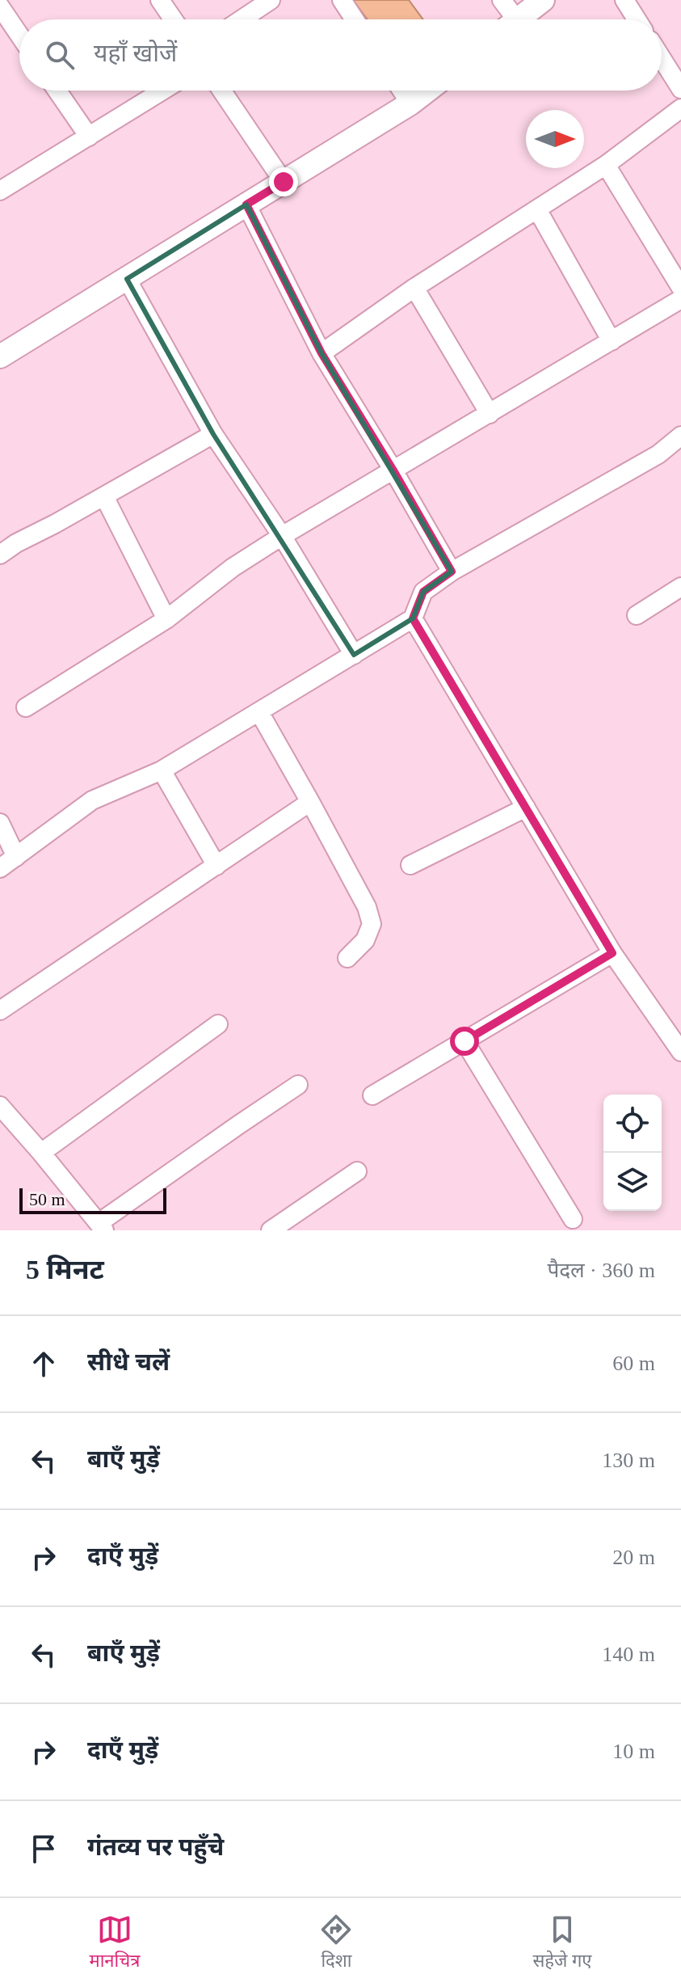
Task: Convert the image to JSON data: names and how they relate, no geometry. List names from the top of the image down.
{
  "scale_bar": "50 m",
  "north": "right",
  "page": {
    "search": "यहाँ खोजें",
    "scale": "50 m",
    "heading": ["5 मिनट", "पैदल · 360 m"],
    "list": [
      ["सीधे चलें", "60 m"],
      ["बाएँ मुड़ें", "130 m"],
      ["दाएँ मुड़ें", "20 m"],
      ["बाएँ मुड़ें", "140 m"],
      ["दाएँ मुड़ें", "10 m"],
      "गंतव्य पर पहुँचे"
    ],
    "nav": ["मानचित्र", "दिशा", "सहेजे गए"]
  }
}
